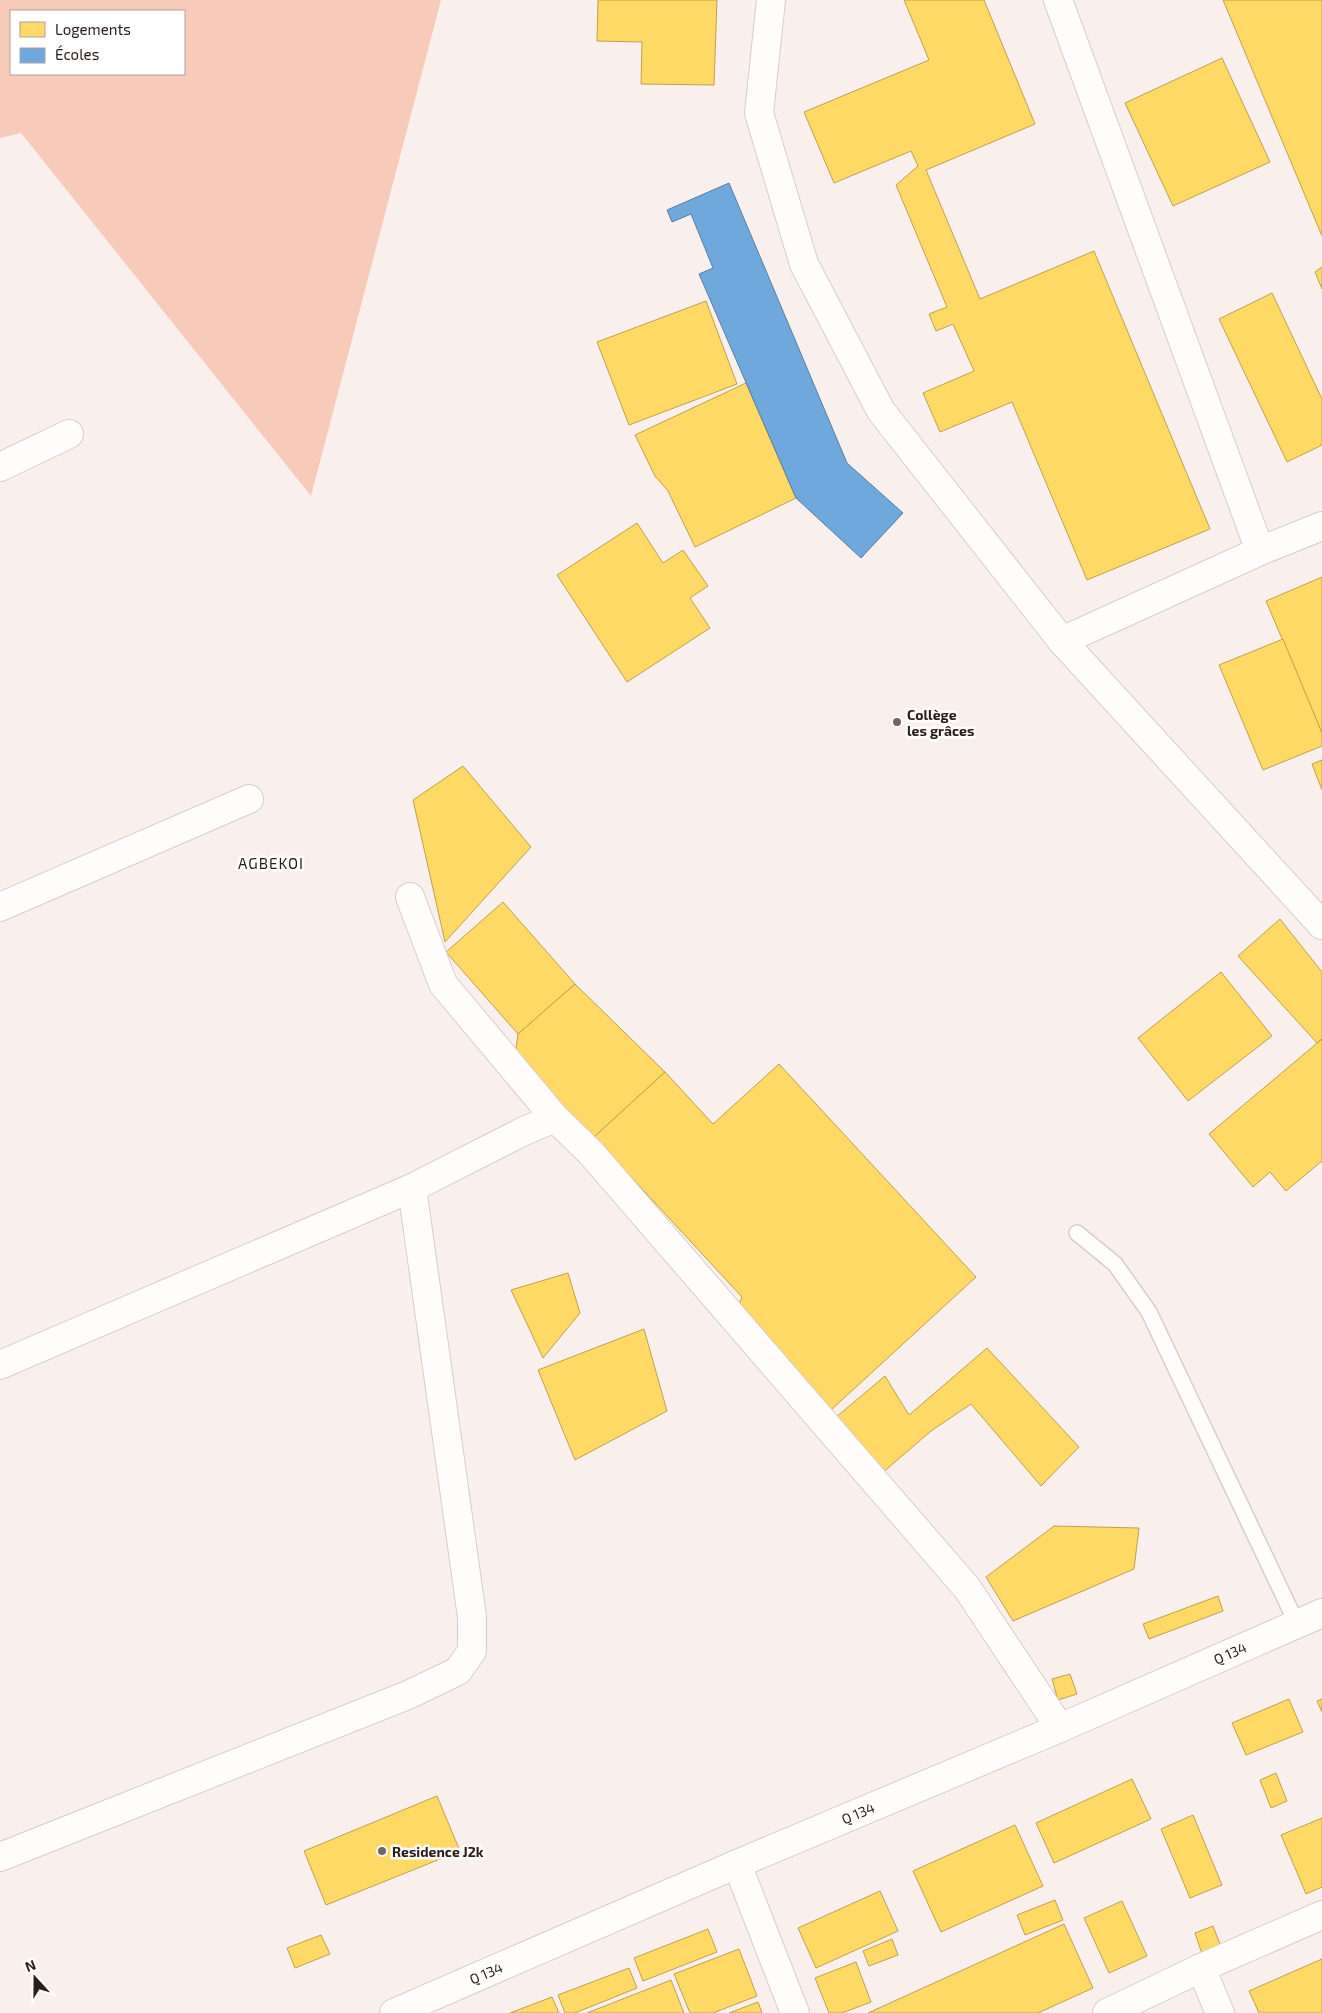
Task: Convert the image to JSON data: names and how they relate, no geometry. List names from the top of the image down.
{
  "streets": {
    "street": ["Q 134"]
  },
  "districts": ["AGBEKOI"],
  "places": ["Collège les grâces", "Residence J2k"],
  "legend": ["Logements", "Écoles"],
  "north": "top"
}
